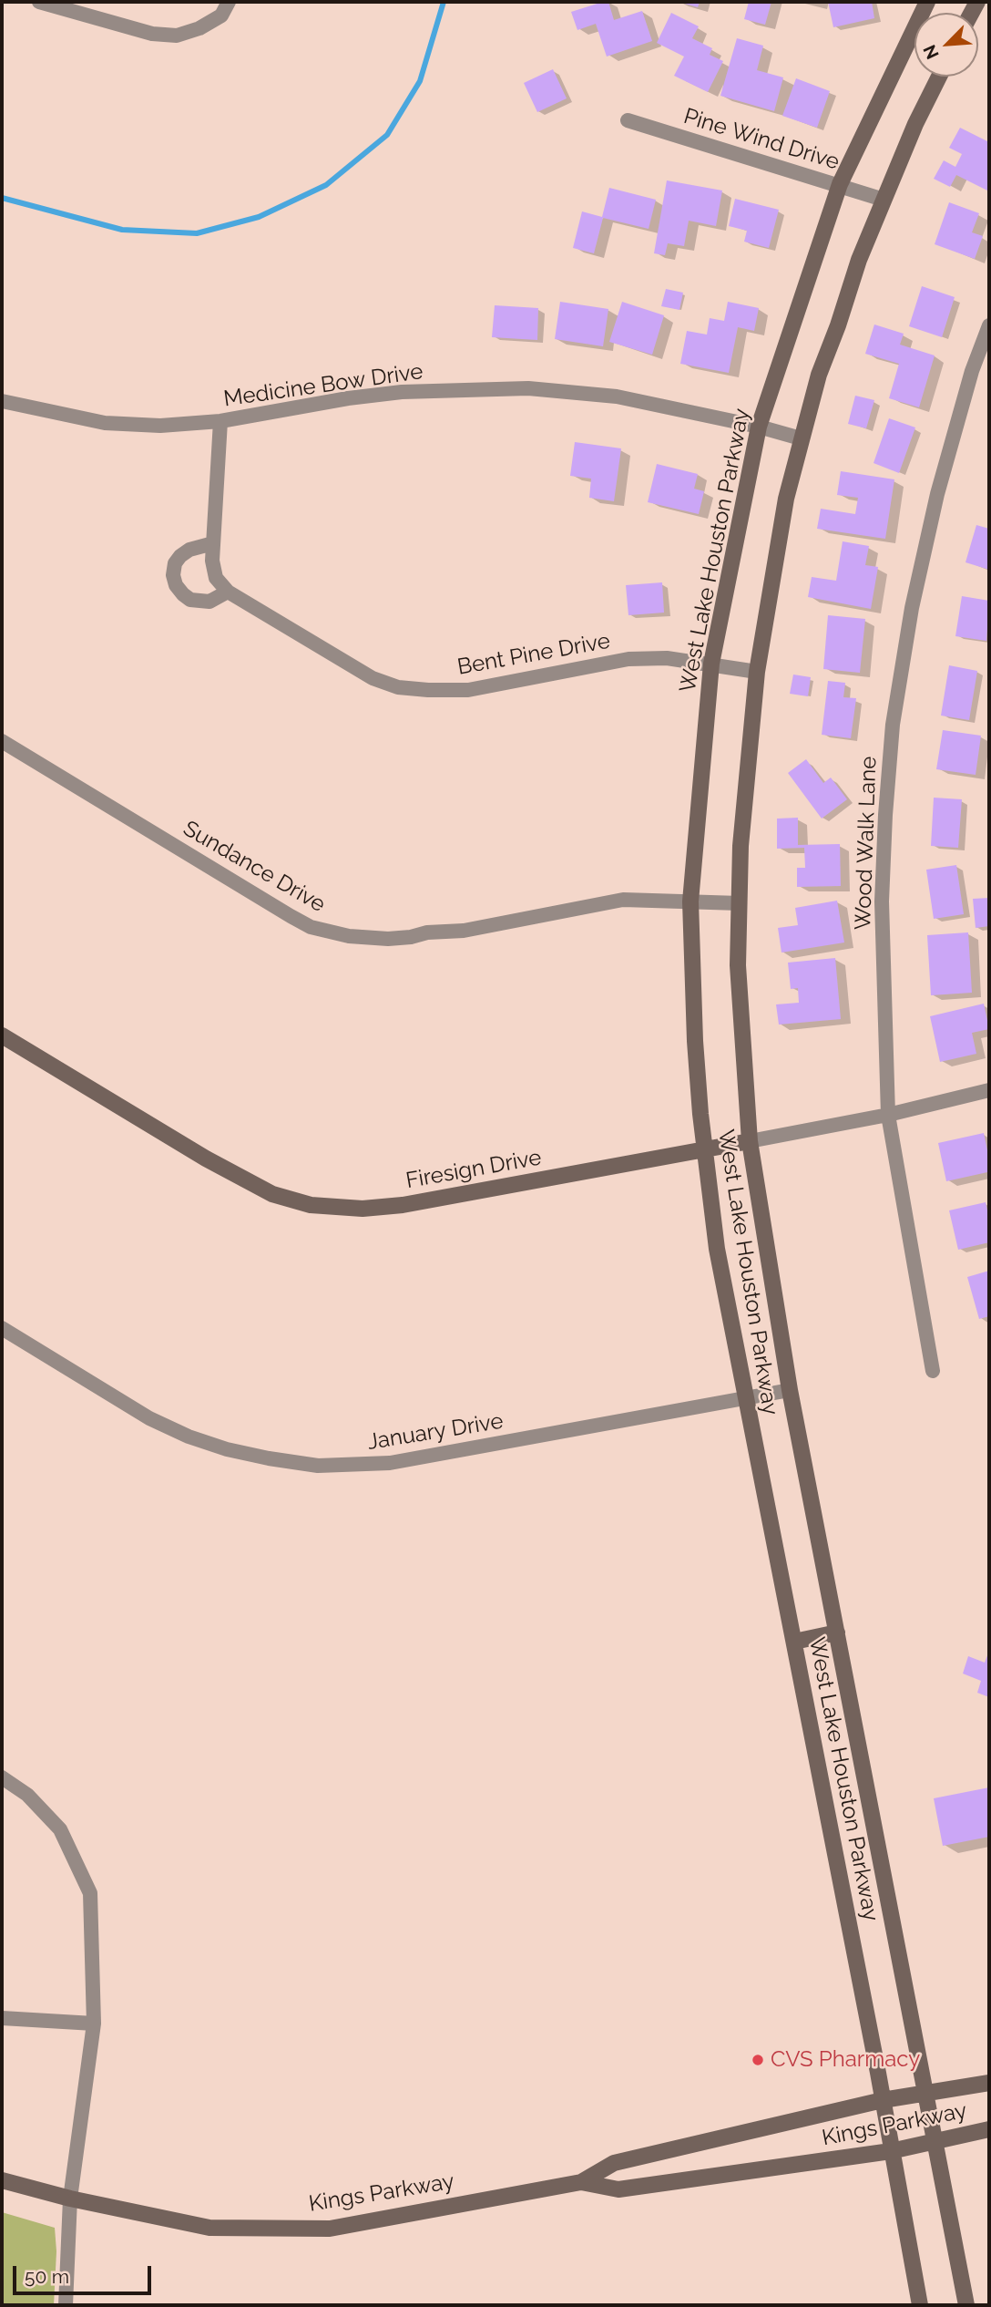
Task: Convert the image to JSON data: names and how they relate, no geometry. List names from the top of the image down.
{
  "streets": {
    "main road": ["West Lake Houston Parkway", "Firesign Drive", "Kings Parkway"],
    "street": [
      "Pine Wind Drive",
      "Medicine Bow Drive",
      "Bent Pine Drive",
      "Wood Walk Lane",
      "Sundance Drive",
      "January Drive"
    ]
  },
  "crossings": [
    ["Pine Wind Drive", "West Lake Houston Parkway"],
    ["Medicine Bow Drive", "West Lake Houston Parkway"],
    ["West Lake Houston Parkway", "Bent Pine Drive"],
    ["West Lake Houston Parkway", "Sundance Drive"],
    ["West Lake Houston Parkway", "Firesign Drive"],
    ["West Lake Houston Parkway", "January Drive"],
    ["West Lake Houston Parkway", "Kings Parkway"],
    ["Wood Walk Lane", "Firesign Drive"]
  ],
  "places": ["CVS Pharmacy"],
  "scale_bar": "50 m",
  "north": "bottom left"
}
